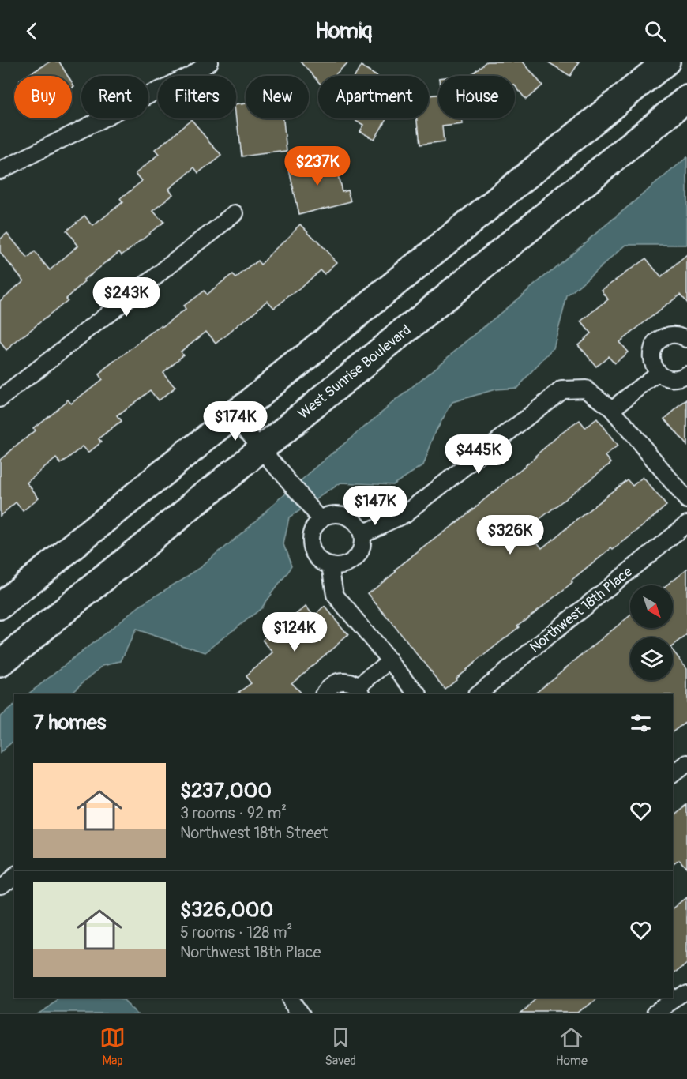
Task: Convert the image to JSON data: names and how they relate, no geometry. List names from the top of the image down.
{
  "streets": {
    "highway": ["West Sunrise Boulevard"],
    "street": ["Northwest 18th Place"]
  },
  "north": "bottom right",
  "page": {
    "header": "Homiq",
    "chip": [
      "Buy",
      "Rent",
      "Filters",
      "New",
      "Apartment",
      "House"
    ],
    "price": [
      "$237K",
      "$243K",
      "$174K",
      "$445K",
      "$147K",
      "$326K",
      "$124K"
    ],
    "heading": "7 homes",
    "list": [
      {
        "name": "$237,000",
        "note": "3 rooms · 92 m² · Northwest 18th Street"
      },
      {
        "name": "$326,000",
        "note": "5 rooms · 128 m² · Northwest 18th Place"
      }
    ],
    "tabs": ["Map", "Saved", "Home"]
  }
}
